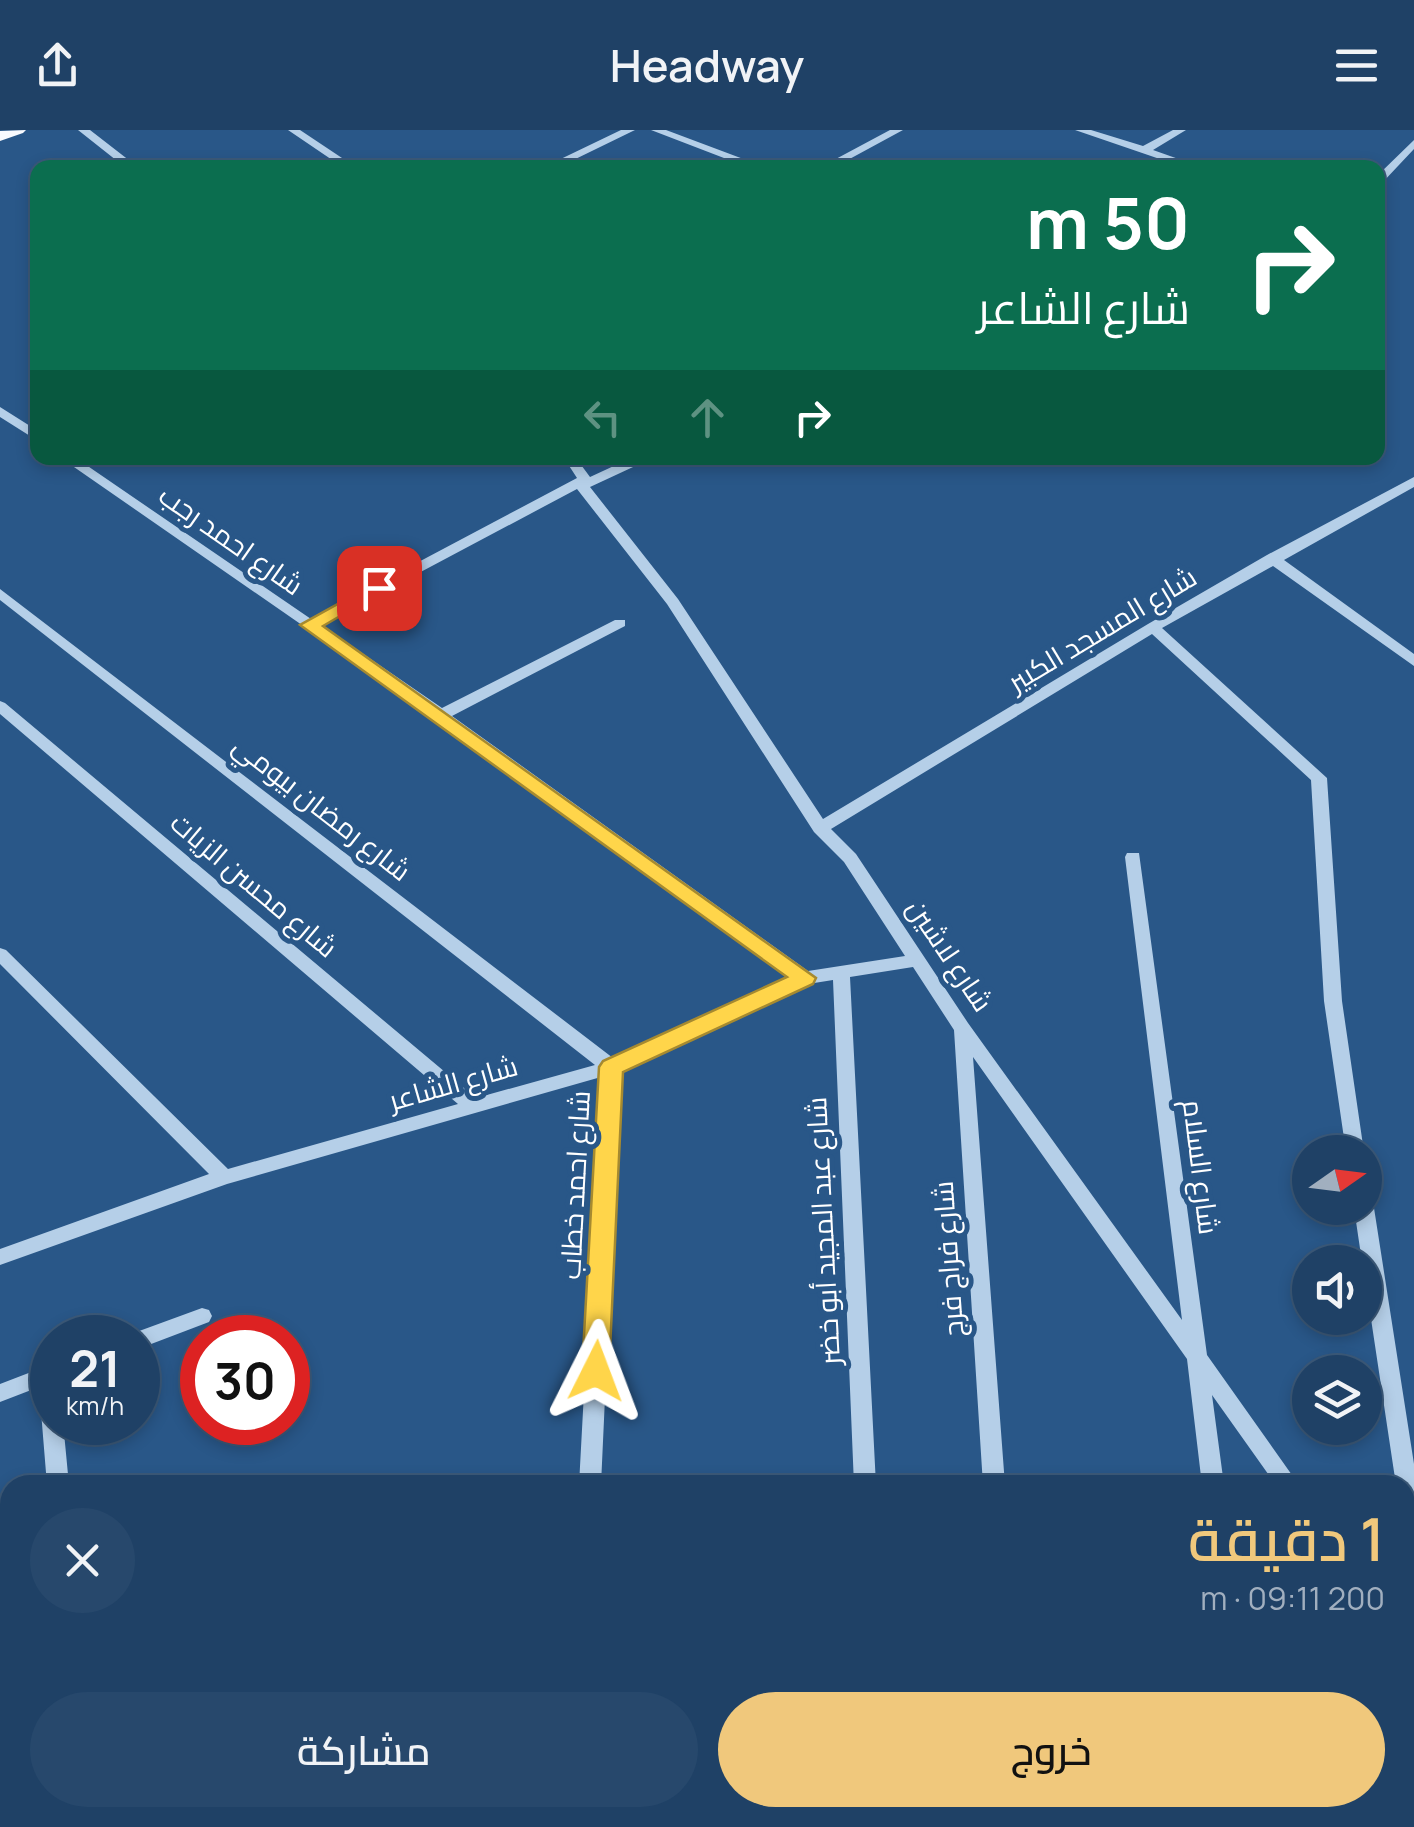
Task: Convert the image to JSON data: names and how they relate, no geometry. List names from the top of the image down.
{
  "streets": {
    "street": [
      "شارع احمد رجب",
      "شارع المسجد الكبير",
      "شارع رمضان بيومي",
      "شارع محسن الزيات",
      "شارع لاشين",
      "شارع الشاعر",
      "شارع السلام",
      "شارع احمد خطاب",
      "شارع عبد المجيد أبو خضر",
      "شارع فراج فرج"
    ]
  },
  "crossings": [
    ["شارع احمد رجب", "شارع الشاعر"],
    ["شارع المسجد الكبير", "شارع لاشين"],
    ["شارع رمضان بيومي", "شارع الشاعر"],
    ["شارع رمضان بيومي", "شارع احمد خطاب"],
    ["شارع محسن الزيات", "شارع الشاعر"],
    ["شارع لاشين", "شارع الشاعر"],
    ["شارع لاشين", "شارع السلام"],
    ["شارع لاشين", "شارع فراج فرج"],
    ["شارع الشاعر", "شارع احمد خطاب"],
    ["شارع الشاعر", "شارع عبد المجيد أبو خضر"]
  ],
  "north": "right",
  "page": {
    "header": "Headway",
    "turn": ["50 m", "شارع الشاعر"],
    "speed": "21 km/h",
    "limit": "30",
    "heading": ["1 دقيقة", "200 m · 09:11"],
    "buttons": ["خروج", "مشاركة"]
  }
}
